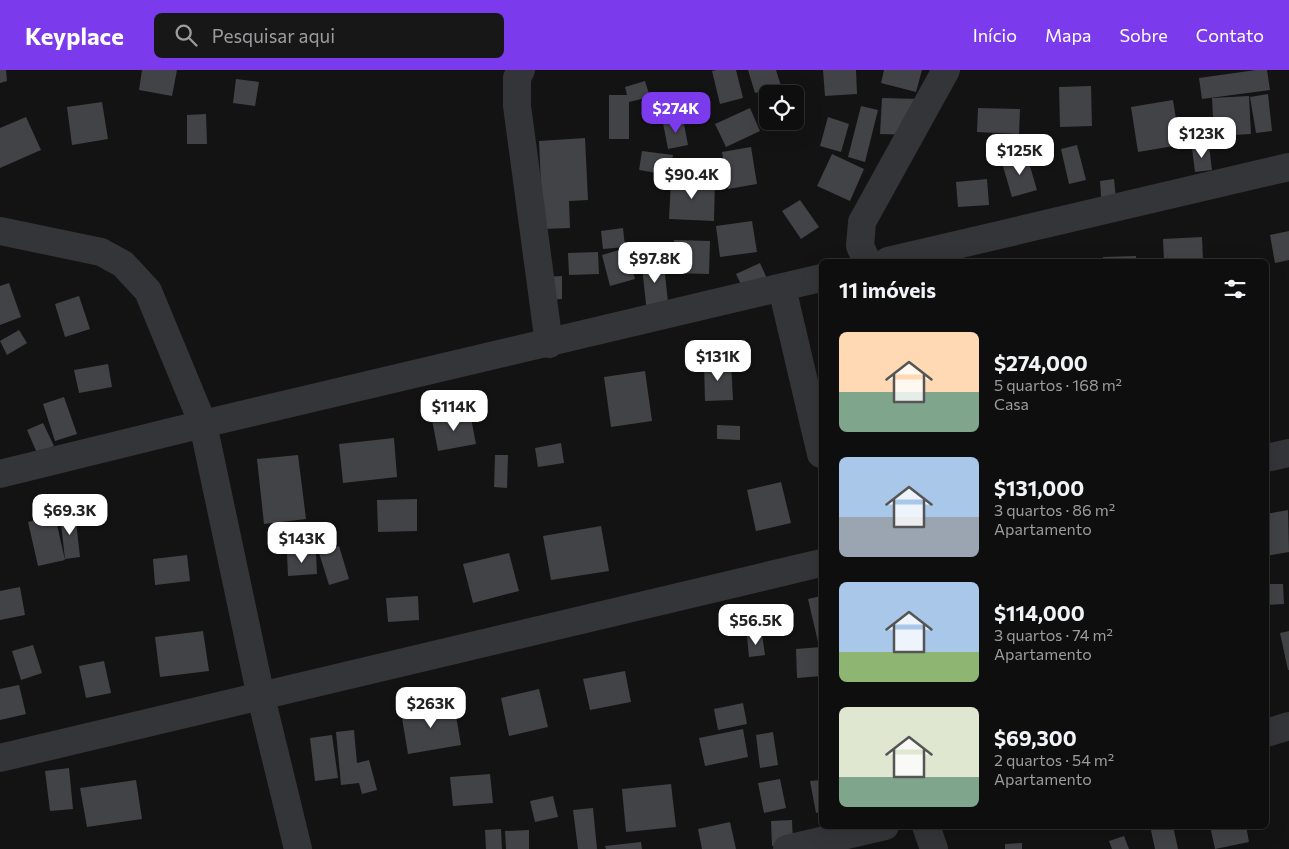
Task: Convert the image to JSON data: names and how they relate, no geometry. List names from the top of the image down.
{
  "page": {
    "header": "Keyplace",
    "search": "Pesquisar aqui",
    "nav": [
      "Início",
      "Mapa",
      "Sobre",
      "Contato"
    ],
    "price": [
      "$274K",
      "$123K",
      "$125K",
      "$90.4K",
      "$97.8K",
      "$131K",
      "$114K",
      "$69.3K",
      "$143K",
      "$56.5K",
      "$263K"
    ],
    "heading": "11 imóveis",
    "list": [
      {
        "name": "$274,000",
        "note": "5 quartos · 168 m² · Casa"
      },
      {
        "name": "$131,000",
        "note": "3 quartos · 86 m² · Apartamento"
      },
      {
        "name": "$114,000",
        "note": "3 quartos · 74 m² · Apartamento"
      },
      {
        "name": "$69,300",
        "note": "2 quartos · 54 m² · Apartamento"
      }
    ]
  }
}
